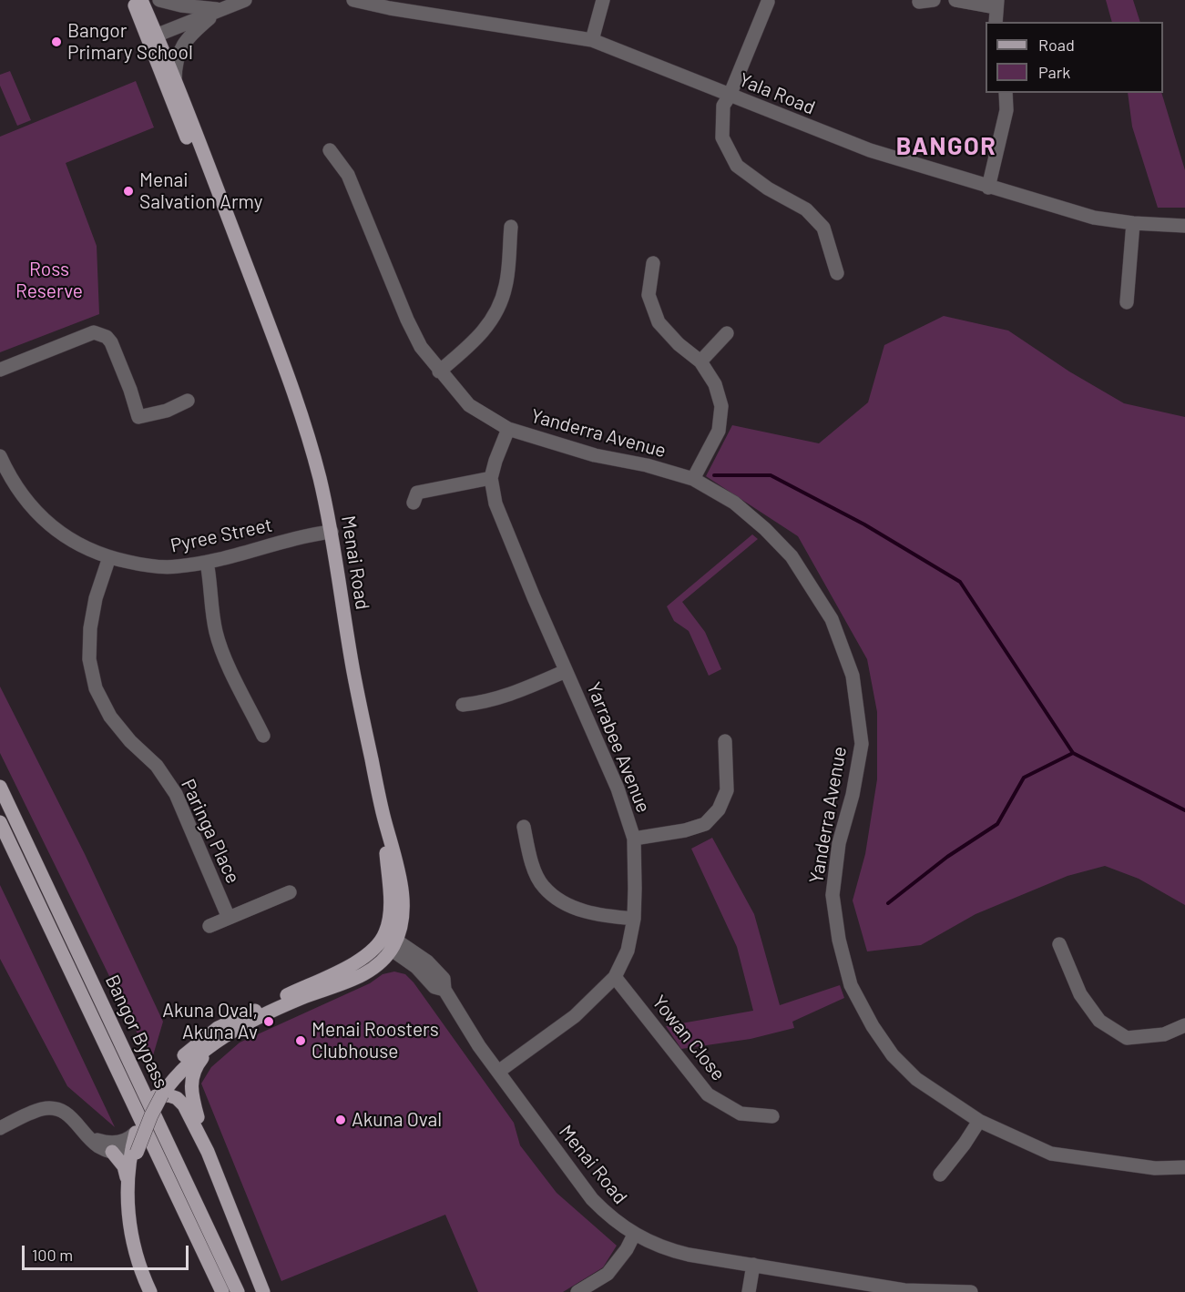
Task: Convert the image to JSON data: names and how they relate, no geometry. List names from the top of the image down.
{
  "streets": {
    "main road": ["Menai Road", "Bangor Bypass"],
    "street": [
      "Yala Road",
      "Yanderra Avenue",
      "Pyree Street",
      "Yarrabee Avenue",
      "Paringa Place",
      "Yowan Close"
    ]
  },
  "crossings": [
    ["Yanderra Avenue", "Yarrabee Avenue"],
    ["Pyree Street", "Menai Road"],
    ["Pyree Street", "Paringa Place"],
    ["Menai Road", "Yarrabee Avenue"],
    ["Yarrabee Avenue", "Yowan Close"]
  ],
  "districts": ["BANGOR"],
  "parks": ["Ross Reserve"],
  "places": [
    "Bangor Primary School",
    "Menai Salvation Army",
    "Akuna Oval, Akuna Av",
    "Menai Roosters Clubhouse",
    "Akuna Oval"
  ],
  "legend": ["Road", "Park"],
  "scale_bar": "100 m"
}
